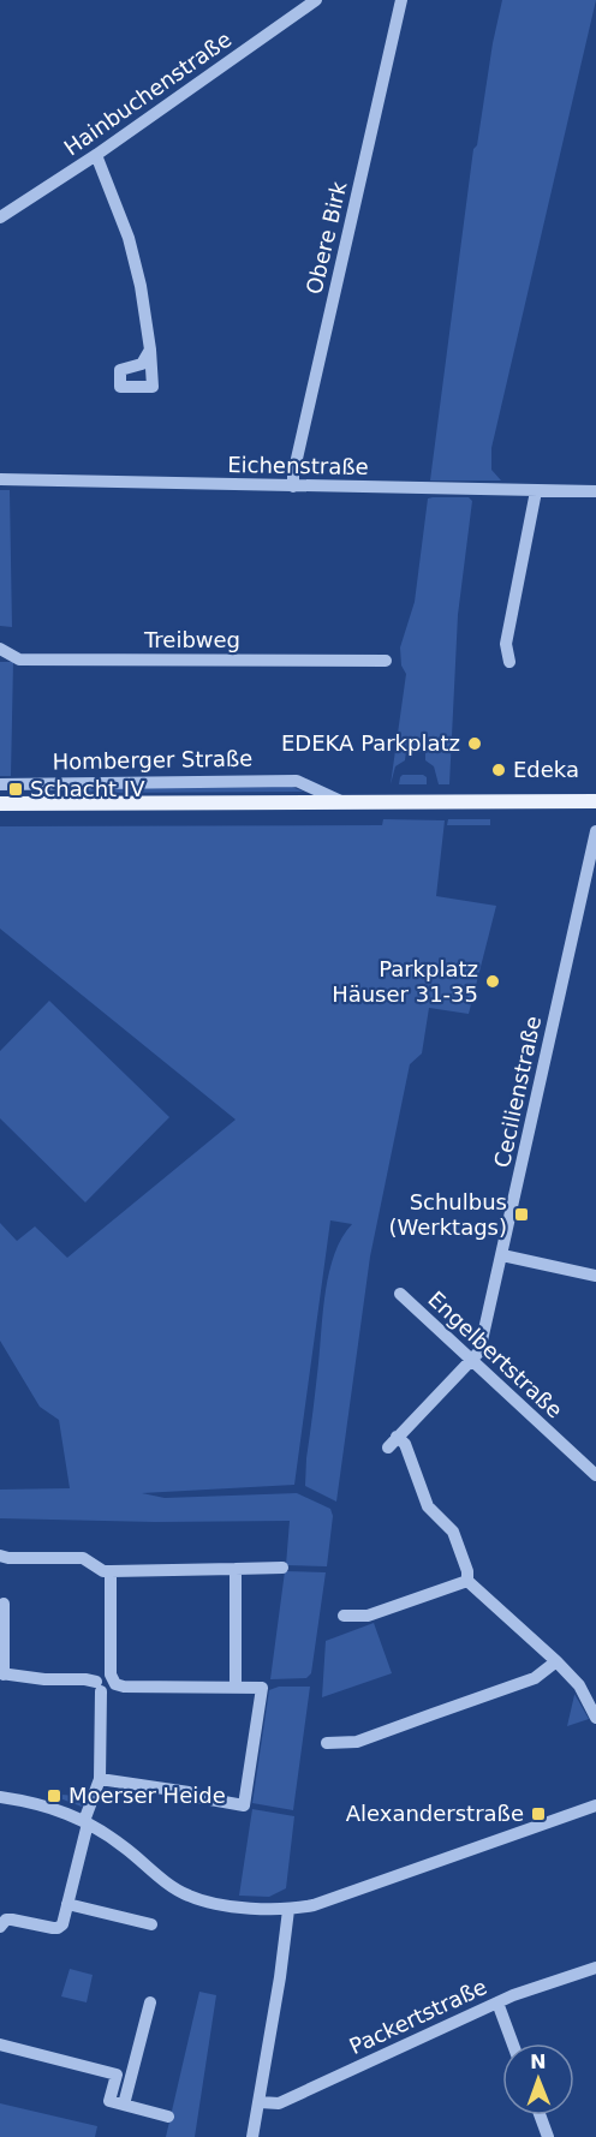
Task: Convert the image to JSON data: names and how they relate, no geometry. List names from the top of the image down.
{
  "streets": {
    "main road": ["Homberger Straße"],
    "street": [
      "Hainbuchenstraße",
      "Obere Birk",
      "Eichenstraße",
      "Treibweg",
      "Cecilienstraße",
      "Engelbertstraße",
      "Packertstraße"
    ]
  },
  "crossings": [
    ["Obere Birk", "Eichenstraße"],
    ["Cecilienstraße", "Engelbertstraße"]
  ],
  "places": {
    "other": ["EDEKA Parkplatz", "Edeka", "Parkplatz Häuser 31-35"],
    "transit": [
      "Schacht IV",
      "Schulbus (Werktags)",
      "Moerser Heide",
      "Alexanderstraße"
    ]
  },
  "north": "top"
}
